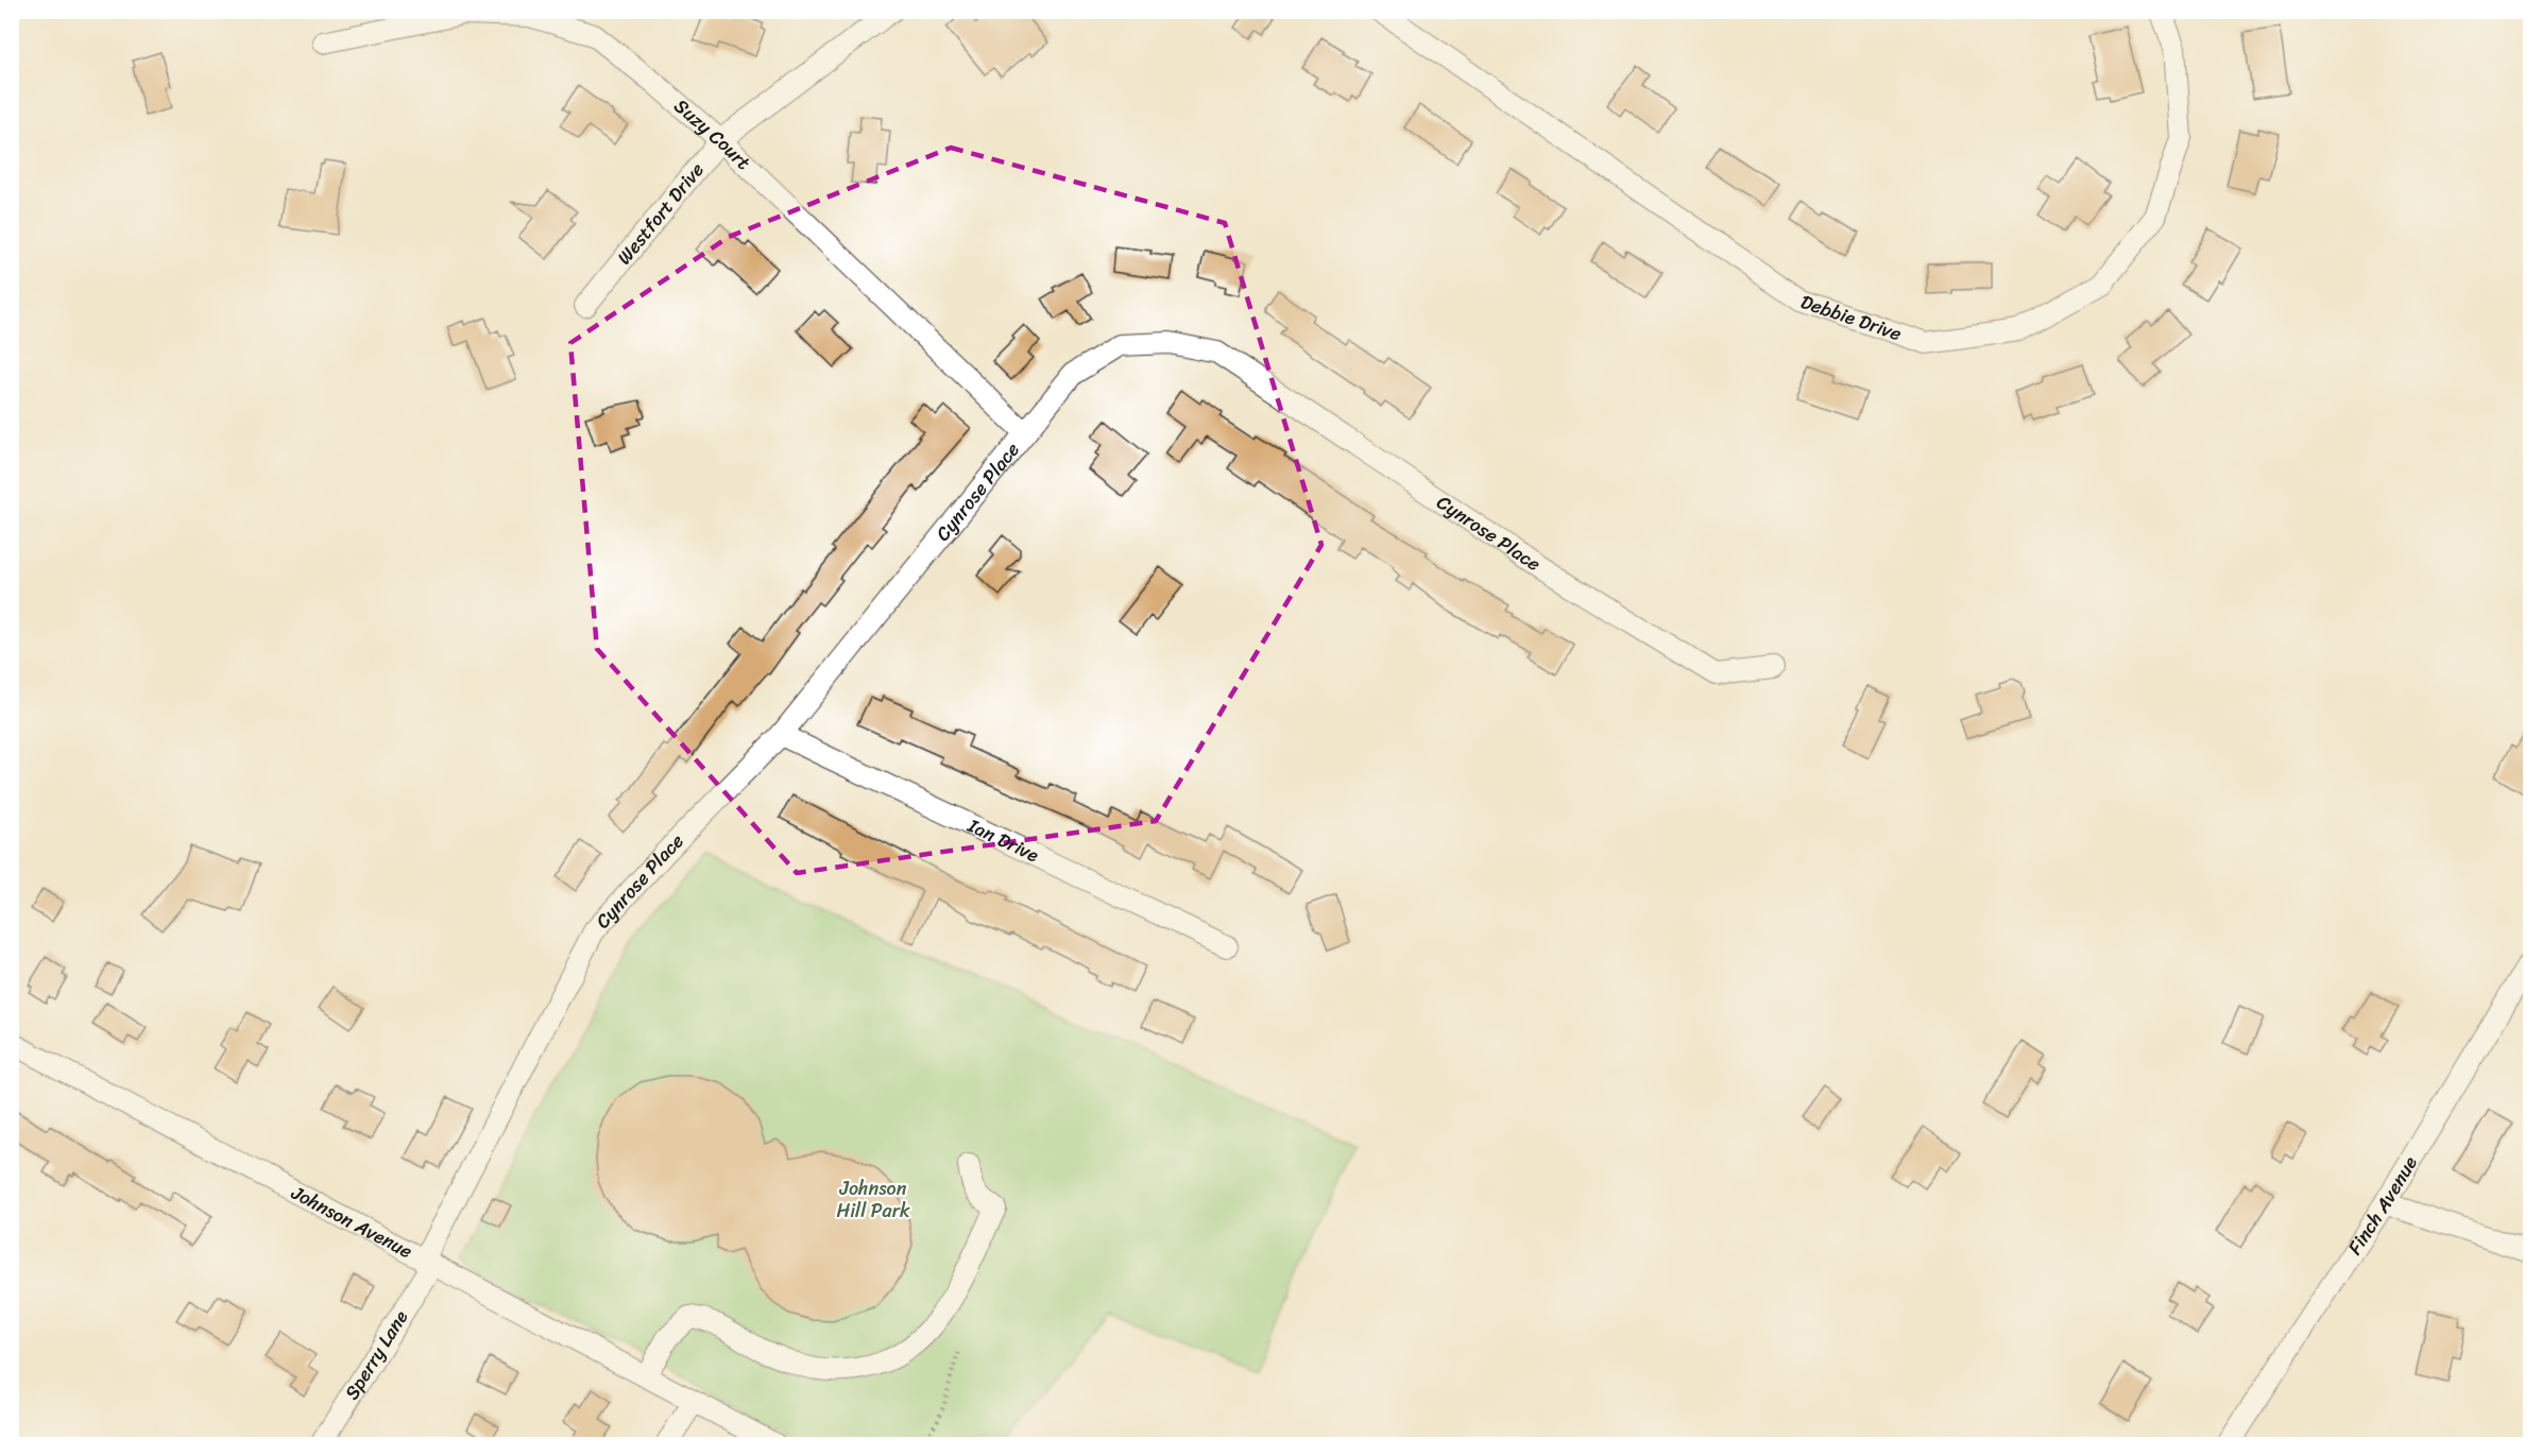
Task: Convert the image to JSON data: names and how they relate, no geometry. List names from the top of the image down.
{
  "streets": {
    "street": [
      "Suzy Court",
      "Westfort Drive",
      "Debbie Drive",
      "Cynrose Place",
      "Ian Drive",
      "Finch Avenue",
      "Johnson Avenue",
      "Sperry Lane"
    ]
  },
  "crossings": [
    ["Suzy Court", "Westfort Drive"],
    ["Suzy Court", "Cynrose Place"],
    ["Cynrose Place", "Ian Drive"],
    ["Cynrose Place", "Johnson Avenue"],
    ["Cynrose Place", "Sperry Lane"],
    ["Johnson Avenue", "Sperry Lane"]
  ],
  "parks": ["Johnson Hill Park"]
}
